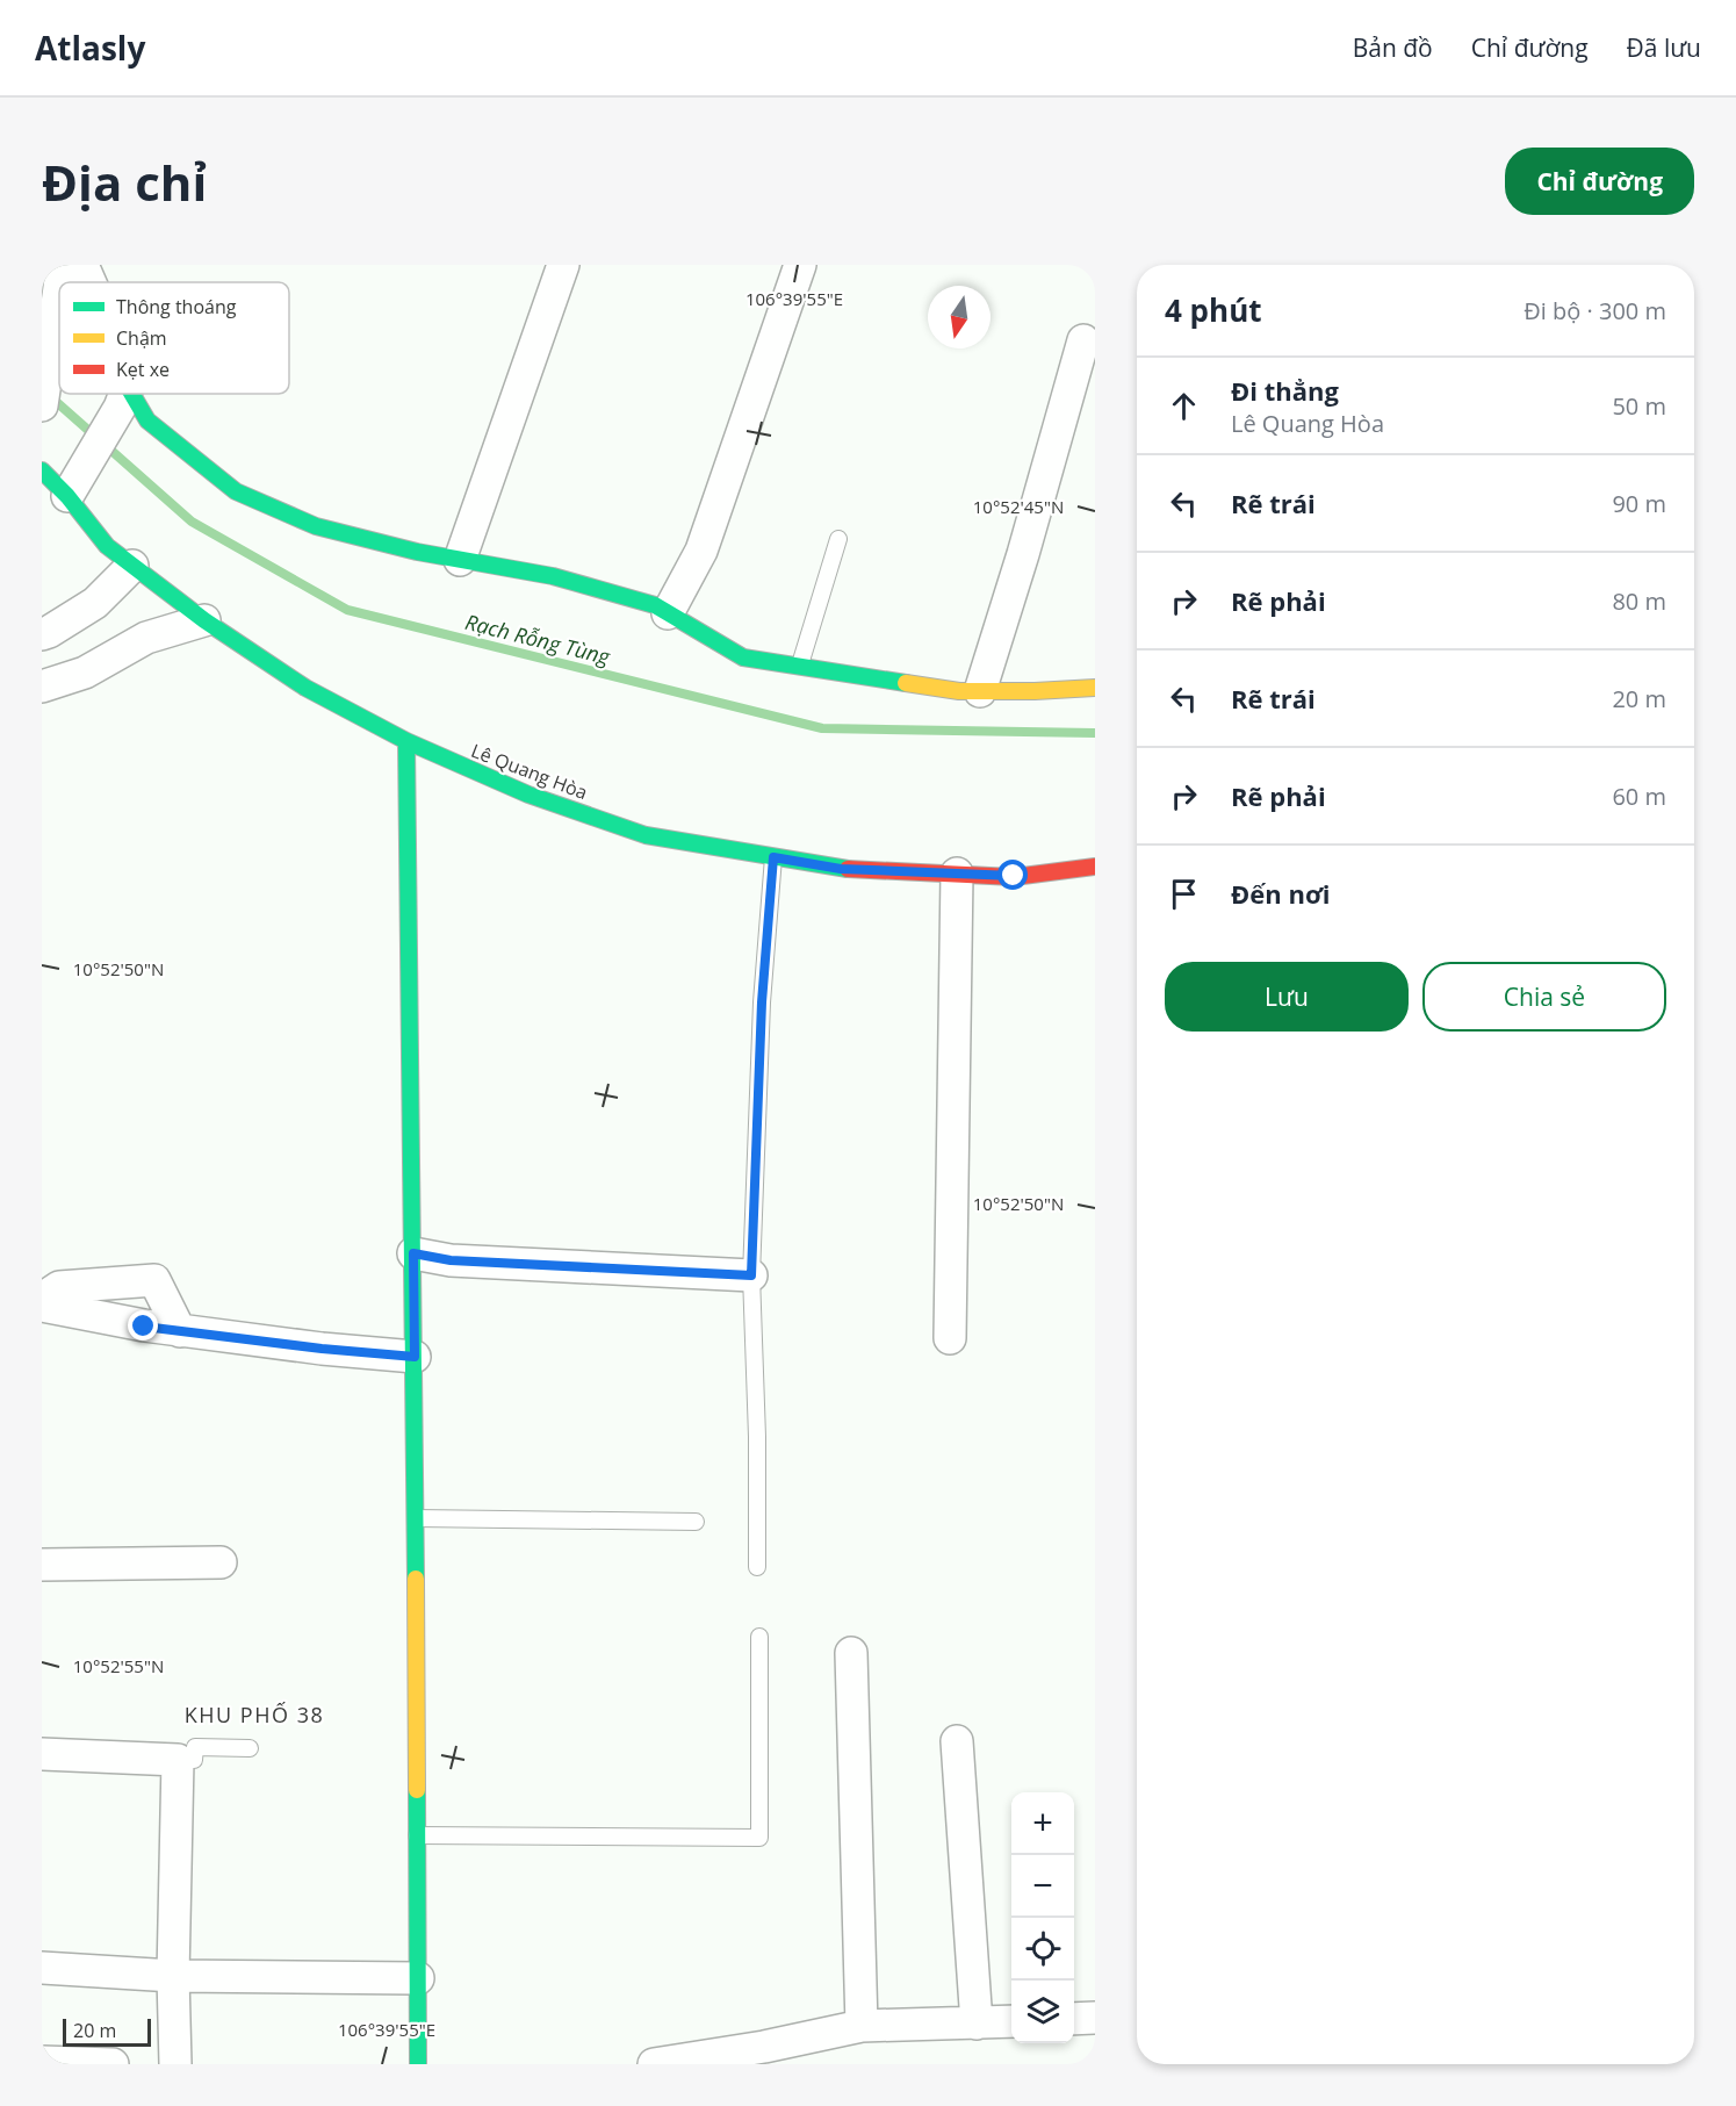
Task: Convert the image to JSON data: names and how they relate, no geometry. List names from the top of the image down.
{
  "streets": {
    "street": ["Lê Quang Hòa"]
  },
  "districts": ["KHU PHỐ 38"],
  "water": ["Rạch Rỗng Tùng"],
  "legend": ["Thông thoáng", "Chậm", "Kẹt xe"],
  "scale_bar": "20 m",
  "north": "bottom",
  "page": {
    "header": "Atlasly",
    "nav": ["Bản đồ", "Chỉ đường", "Đã lưu"],
    "buttons": [
      "Chỉ đường",
      ["Lưu", "Chia sẻ"]
    ],
    "title": "Địa chỉ",
    "heading": ["4 phút", "Đi bộ · 300 m"],
    "list": [
      ["Đi thẳng", "Lê Quang Hòa", "50 m"],
      ["Rẽ trái", "90 m"],
      ["Rẽ phải", "80 m"],
      ["Rẽ trái", "20 m"],
      ["Rẽ phải", "60 m"],
      "Đến nơi"
    ],
    "map_buttons": ["+", "−"],
    "scale": "20 m"
  },
  "coordinates": [
    "106°39'55\"E",
    "10°52'45\"N",
    "10°52'50\"N",
    "10°52'55\"N"
  ]
}
